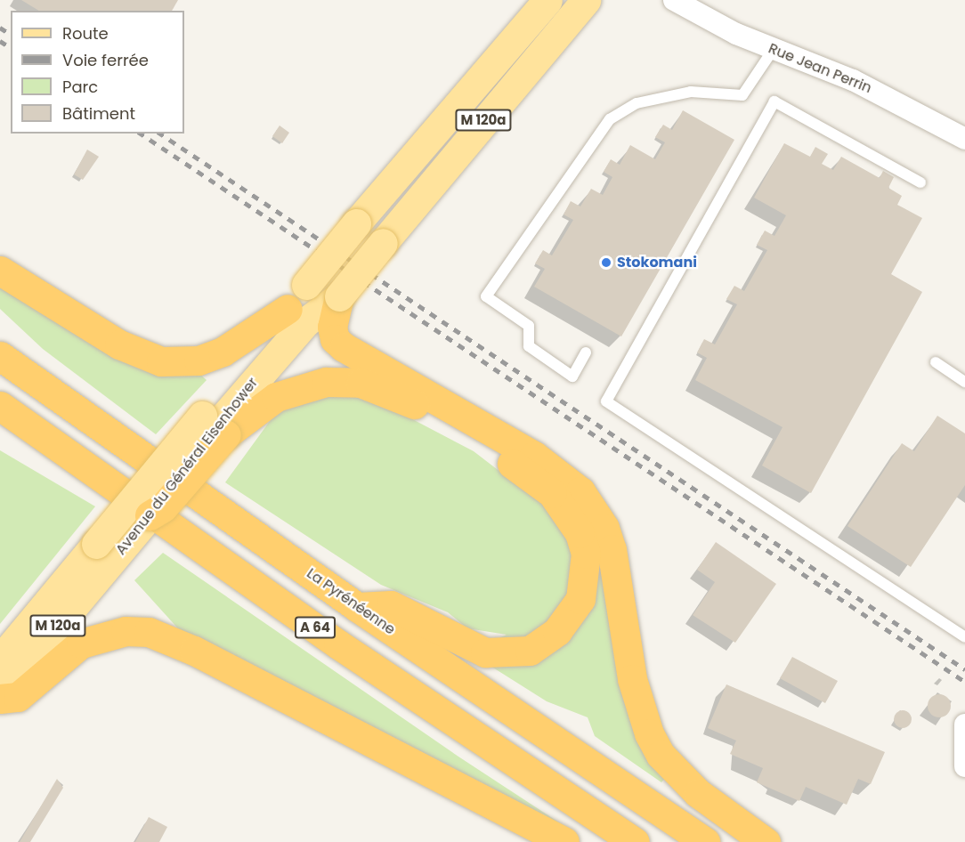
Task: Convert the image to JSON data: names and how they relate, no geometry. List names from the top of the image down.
{
  "streets": {
    "highway": ["La Pyrénéenne", "A 64"],
    "main road": ["M 120a", "Avenue du Général Eisenhower"],
    "street": ["Rue Jean Perrin"]
  },
  "places": ["Stokomani"],
  "legend": [
    "Route",
    "Voie ferrée",
    "Parc",
    "Bâtiment"
  ]
}
